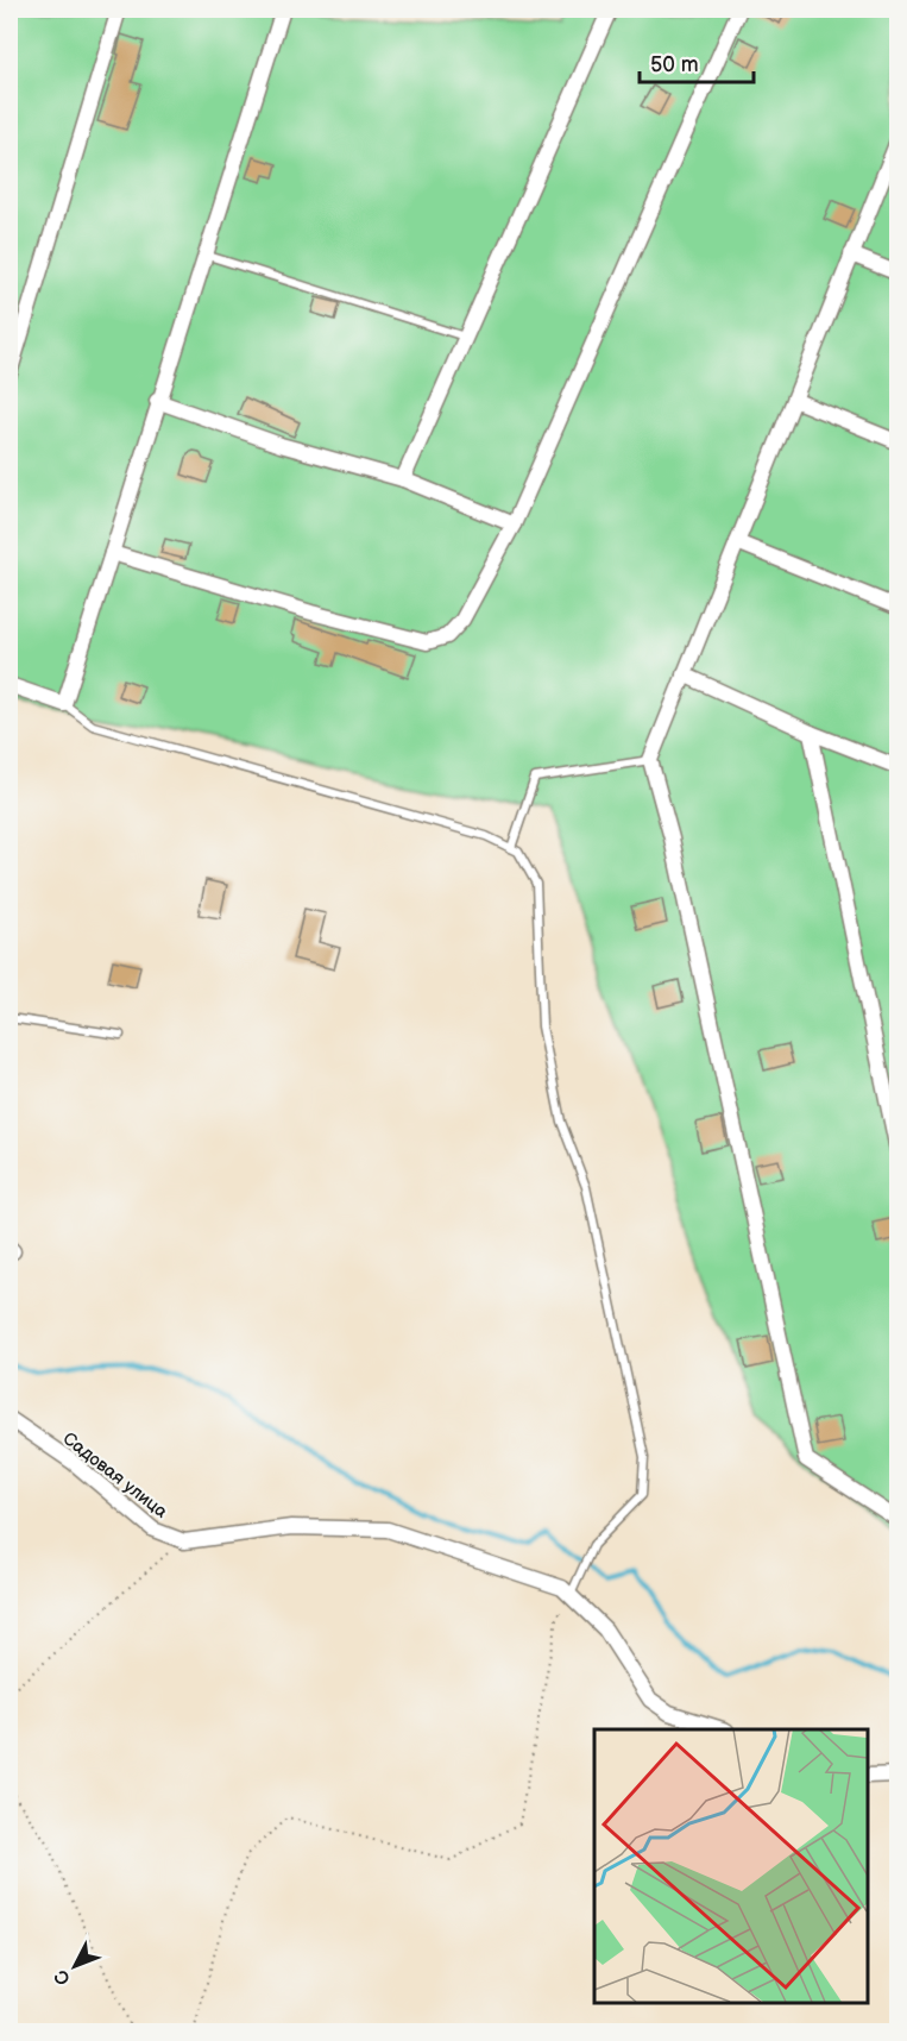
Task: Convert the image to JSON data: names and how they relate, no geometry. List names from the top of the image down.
{
  "streets": {
    "street": ["Садовая улица"]
  },
  "scale_bar": "50 m",
  "north": "bottom left"
}
